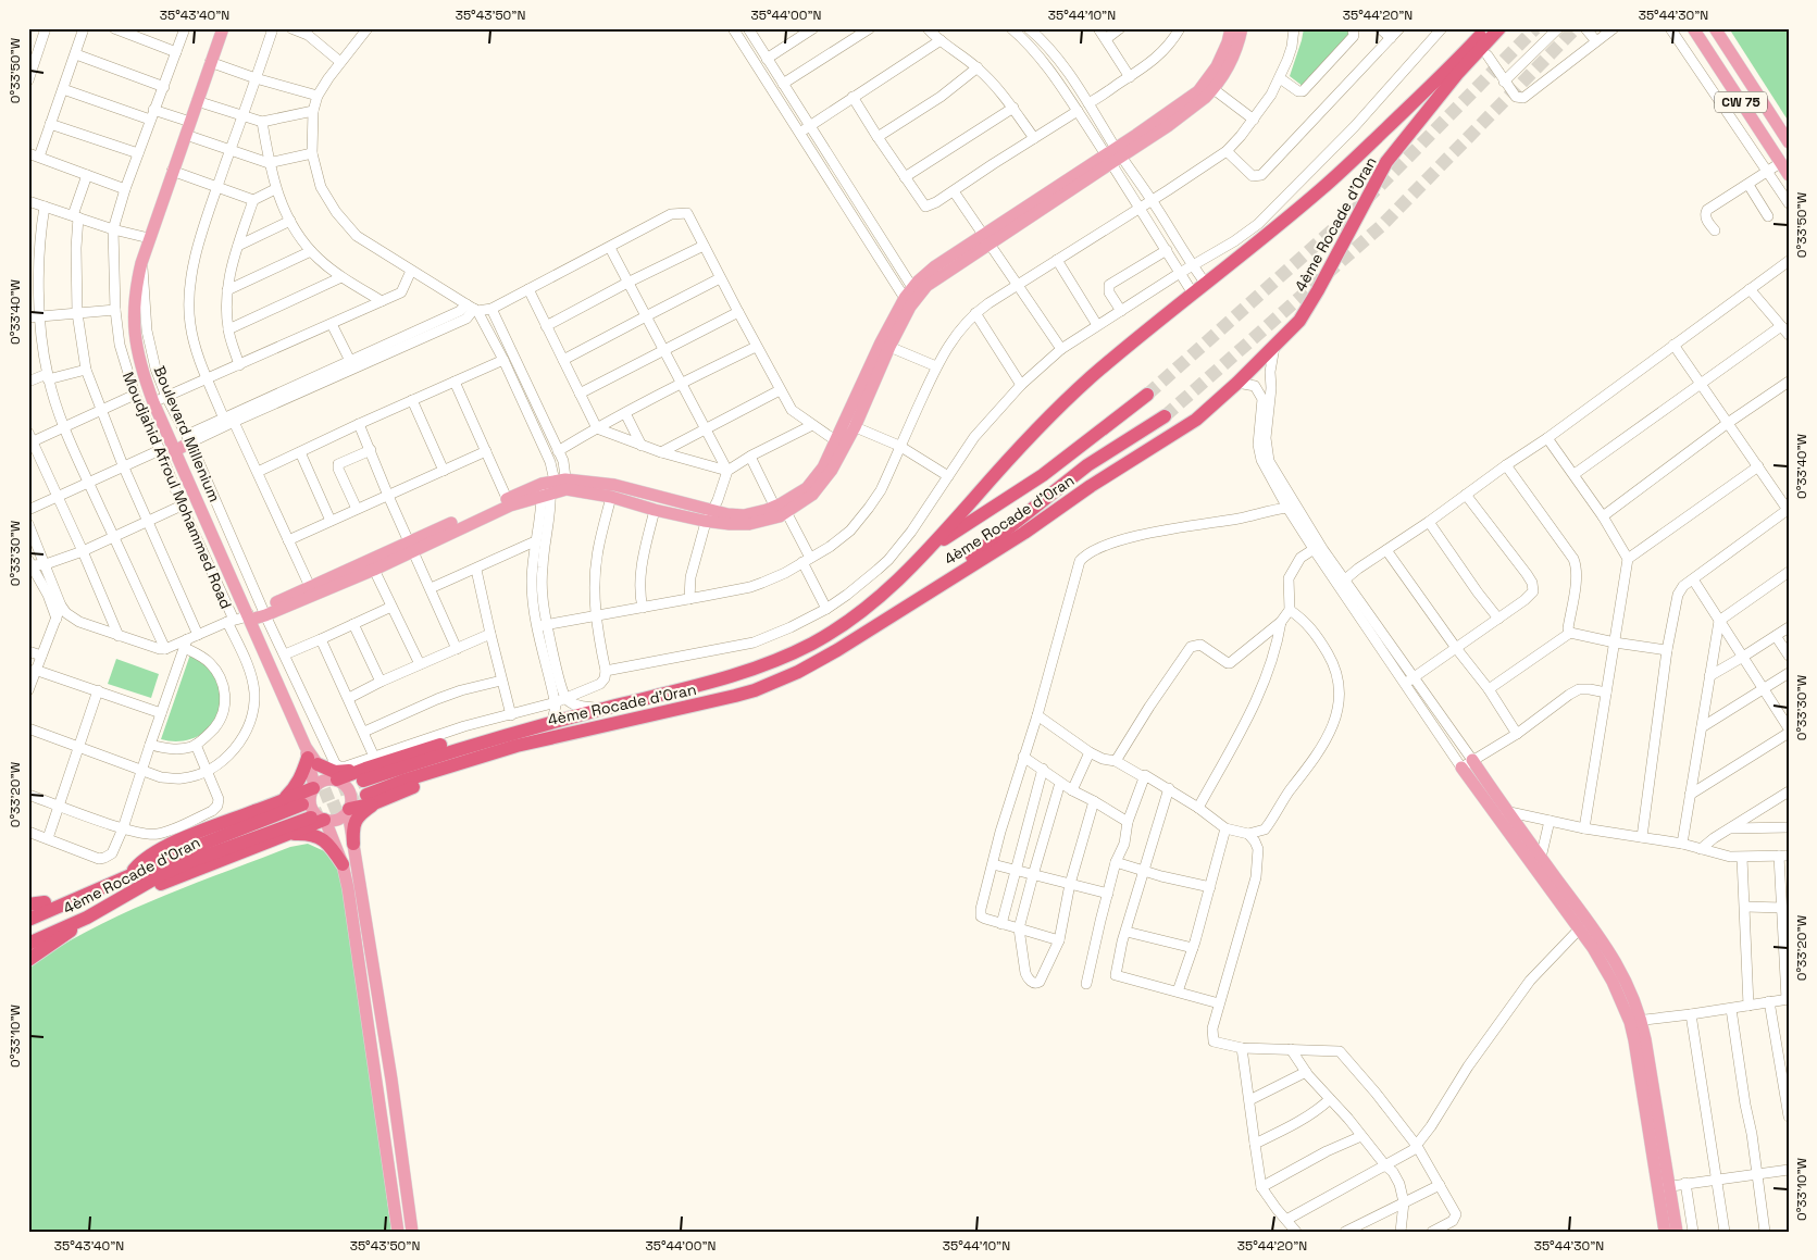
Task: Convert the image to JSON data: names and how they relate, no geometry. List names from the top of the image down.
{
  "streets": {
    "highway": ["4ème Rocade d'Oran"],
    "main road": ["CW 75", "Boulevard Millenium"],
    "street": ["Moudjahid Afroul Mohammed Road"]
  },
  "crossings": [
    ["Boulevard Millenium", "Moudjahid Afroul Mohammed Road"]
  ],
  "coordinates": [
    "35°43'40\"N",
    "35°43'50\"N",
    "35°44'00\"N",
    "35°44'10\"N",
    "35°44'20\"N",
    "35°44'30\"N",
    "0°33'50\"W",
    "0°33'40\"W",
    "0°33'30\"W",
    "0°33'20\"W",
    "0°33'10\"W"
  ]
}
